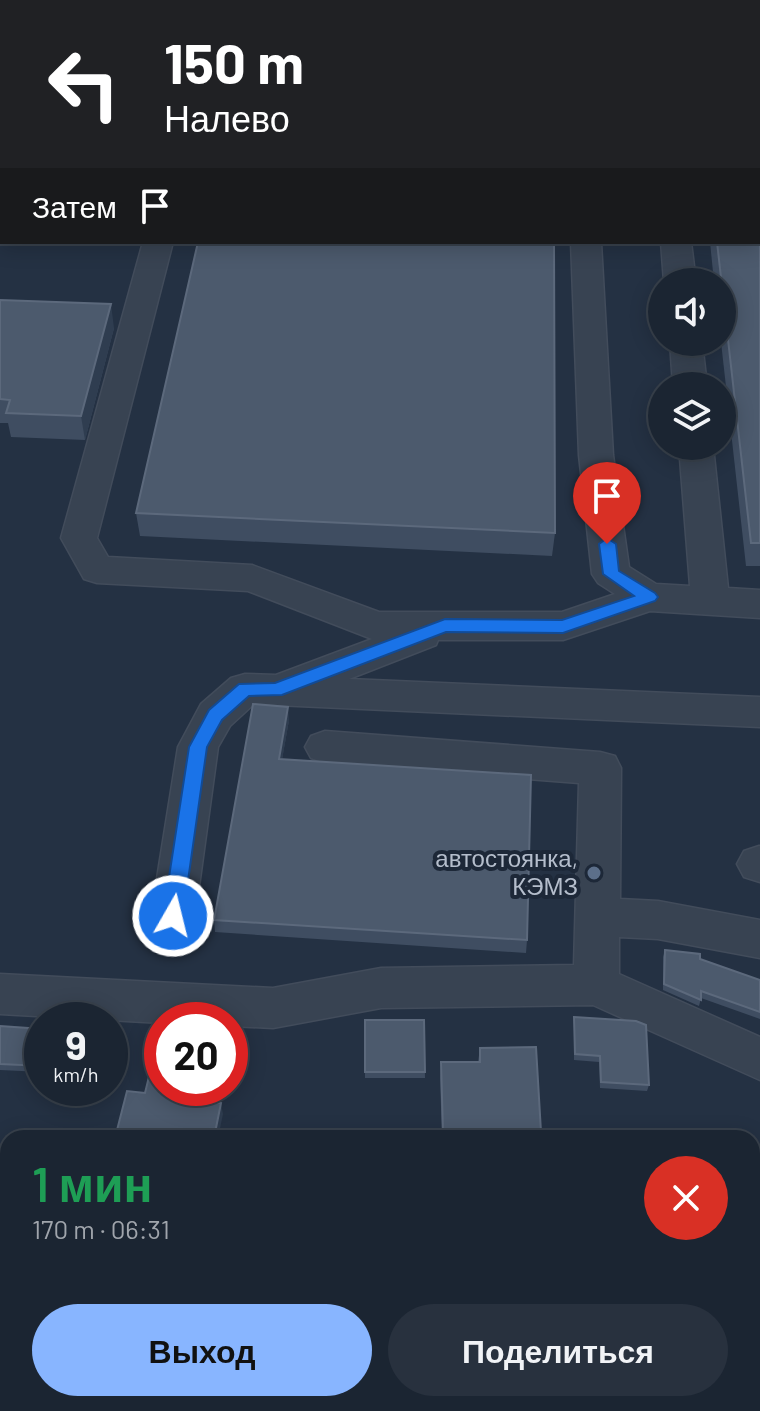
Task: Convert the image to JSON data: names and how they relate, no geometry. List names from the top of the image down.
{
  "places": ["автостоянка, КЭМЗ"],
  "page": {
    "turn": ["150 m", "Налево"],
    "then": "Затем",
    "speed": "9 km/h",
    "limit": "20",
    "heading": ["1 мин", "170 m · 06:31"],
    "buttons": ["Выход", "Поделиться"]
  }
}
